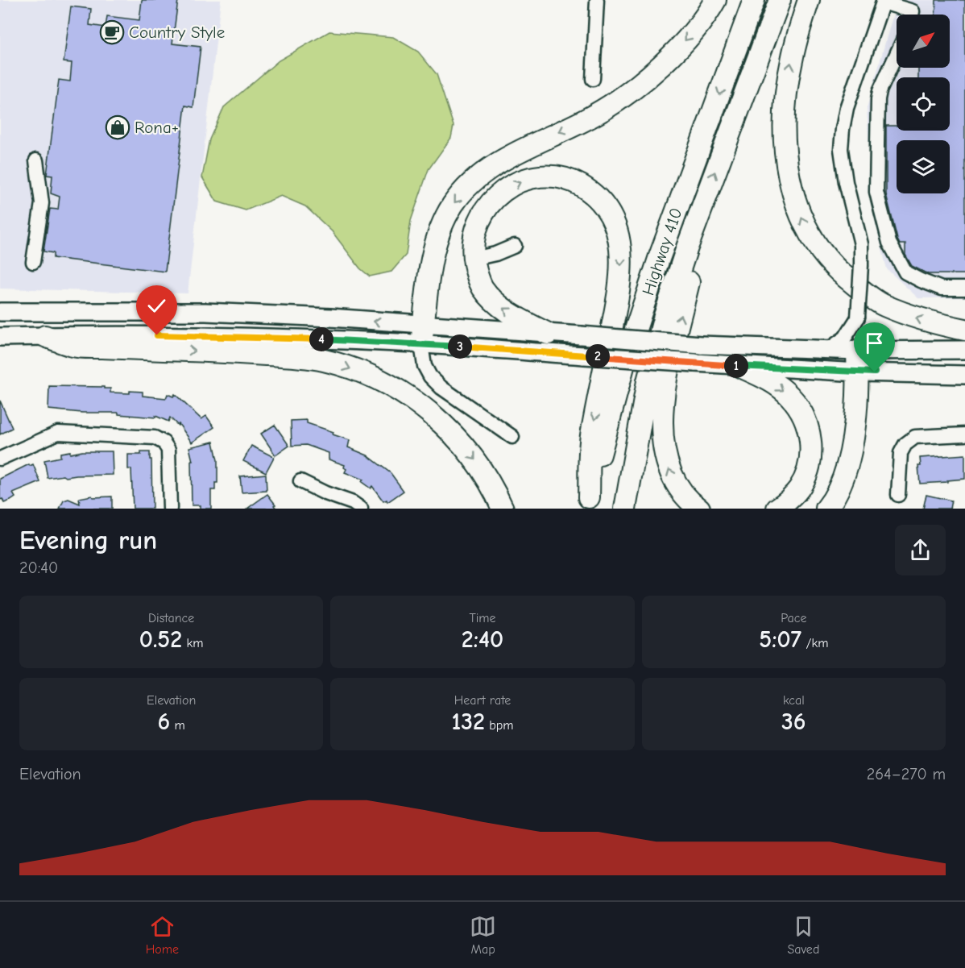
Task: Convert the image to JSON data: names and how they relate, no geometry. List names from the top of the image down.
{
  "streets": {
    "highway": ["Highway 410"]
  },
  "places": {
    "cafe": ["Country Style"],
    "shop": ["Rona+"]
  },
  "north": "top right",
  "page": {
    "pins": [
      "4",
      "3",
      "2",
      "1"
    ],
    "heading": ["Evening run", "20:40"],
    "stats": [
      ["Distance", "0.52 km"],
      ["Time", "2:40"],
      ["Pace", "5:07 /km"],
      ["Elevation", "6 m"],
      ["Heart rate", "132 bpm"],
      ["kcal", "36"]
    ],
    "chart": ["Elevation", "264–270 m"],
    "tabs": ["Home", "Map", "Saved"]
  }
}
